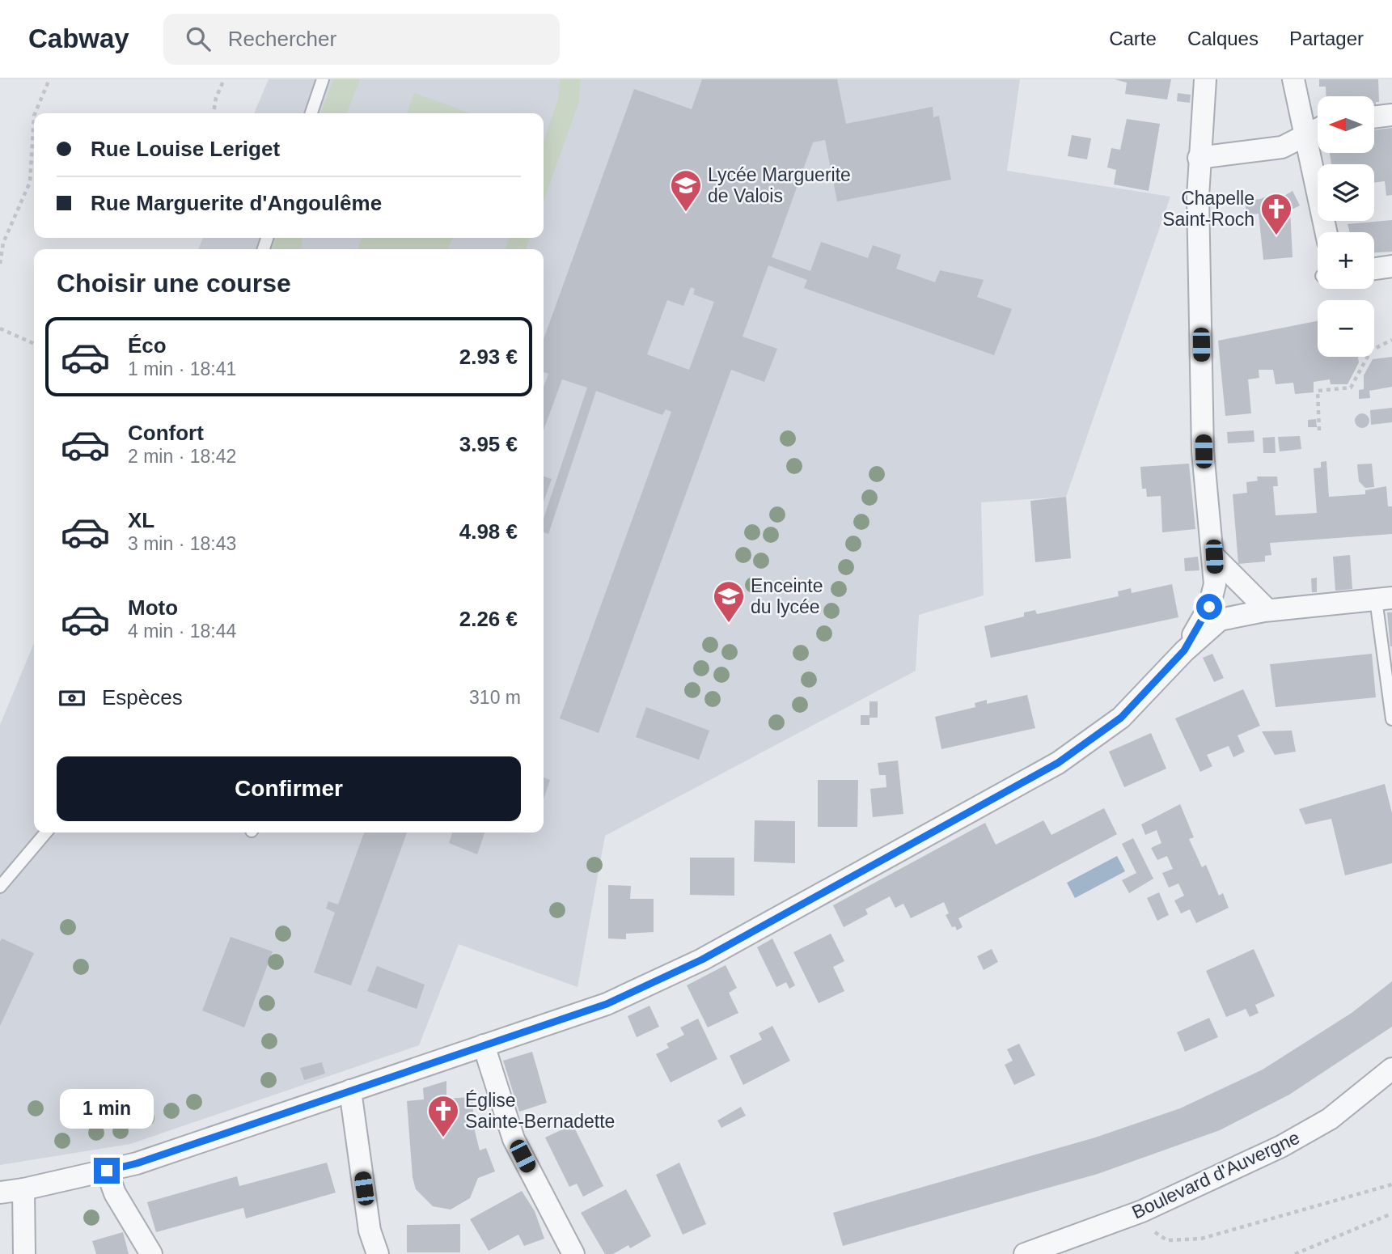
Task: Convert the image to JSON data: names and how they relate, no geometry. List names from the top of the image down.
{
  "streets": {
    "street": ["Boulevard d'Auvergne"]
  },
  "places": {
    "school or university": ["Lycée Marguerite de Valois", "Enceinte du lycée"],
    "church": ["Chapelle Saint-Roch", "Église Sainte-Bernadette"]
  },
  "north": "left",
  "page": {
    "header": "Cabway",
    "search": "Rechercher",
    "nav": ["Carte", "Calques", "Partager"],
    "map_buttons": ["+", "−"],
    "banner": ["Rue Louise Leriget", "Rue Marguerite d'Angoulême"],
    "heading": "Choisir une course",
    "list": [
      {
        "name": "Éco",
        "note": "1 min · 18:41",
        "value": "2.93 €"
      },
      {
        "name": "Confort",
        "note": "2 min · 18:42",
        "value": "3.95 €"
      },
      {
        "name": "XL",
        "note": "3 min · 18:43",
        "value": "4.98 €"
      },
      {
        "name": "Moto",
        "note": "4 min · 18:44",
        "value": "2.26 €"
      }
    ],
    "pay": ["Espèces", "310 m"],
    "buttons": "Confirmer",
    "bubble": "1 min"
  }
}
